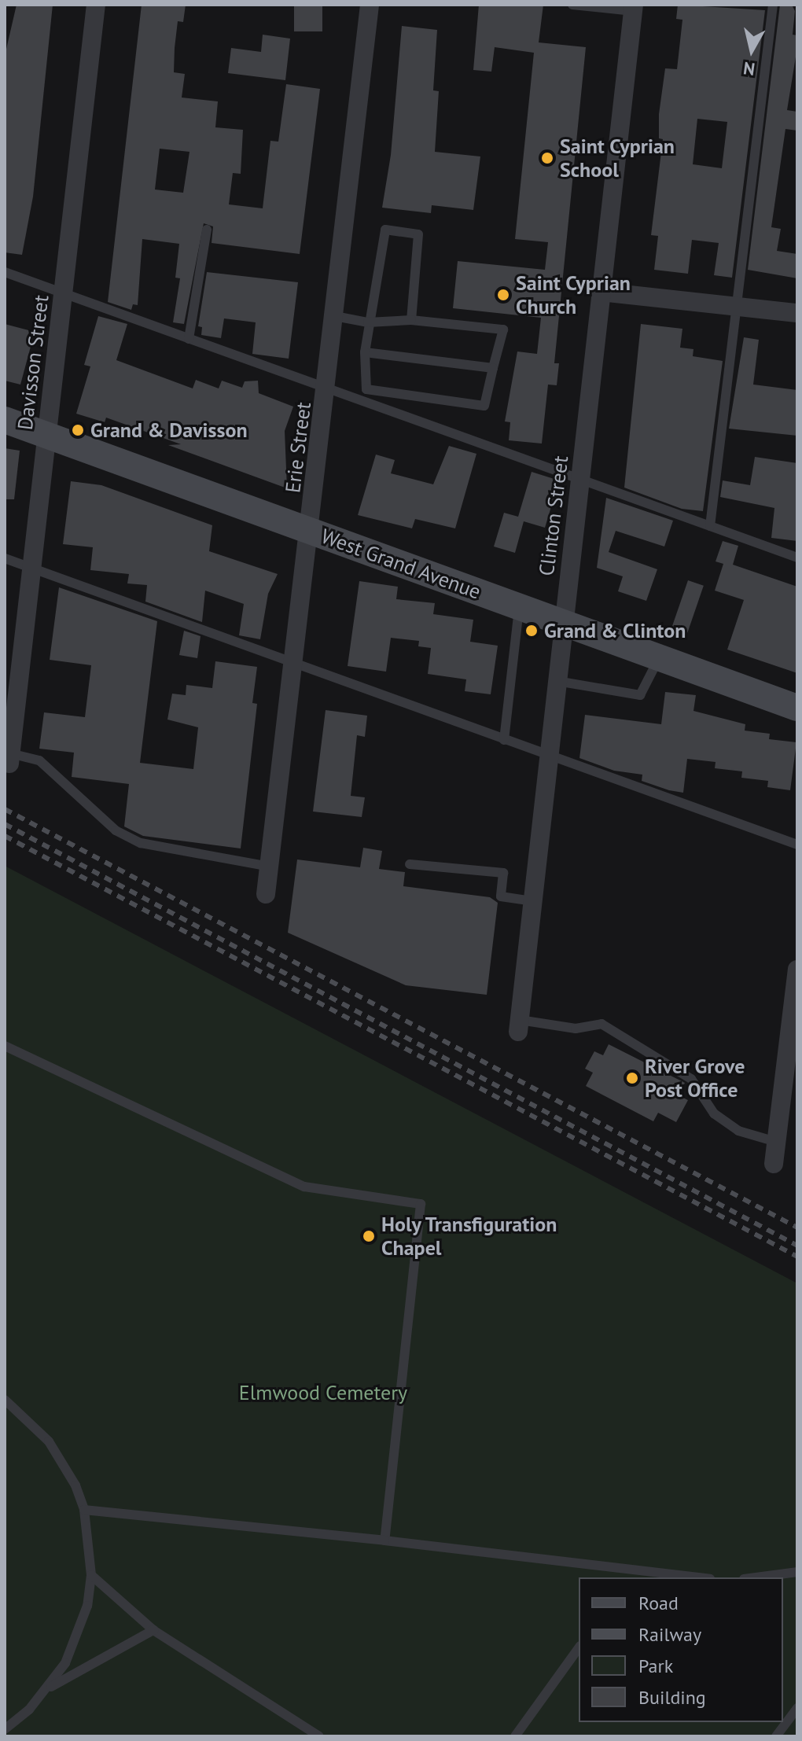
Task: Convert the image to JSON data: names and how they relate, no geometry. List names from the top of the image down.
{
  "streets": {
    "main road": ["West Grand Avenue"],
    "street": ["Davisson Street", "Erie Street", "Clinton Street"]
  },
  "crossings": [
    ["Davisson Street", "West Grand Avenue"],
    ["Erie Street", "West Grand Avenue"],
    ["Clinton Street", "West Grand Avenue"]
  ],
  "parks": ["Elmwood Cemetery"],
  "places": [
    "Saint Cyprian School",
    "Saint Cyprian Church",
    "Grand & Davisson",
    "Grand & Clinton",
    "River Grove Post Office",
    "Holy Transfiguration Chapel"
  ],
  "legend": [
    "Road",
    "Railway",
    "Park",
    "Building"
  ],
  "north": "bottom"
}
